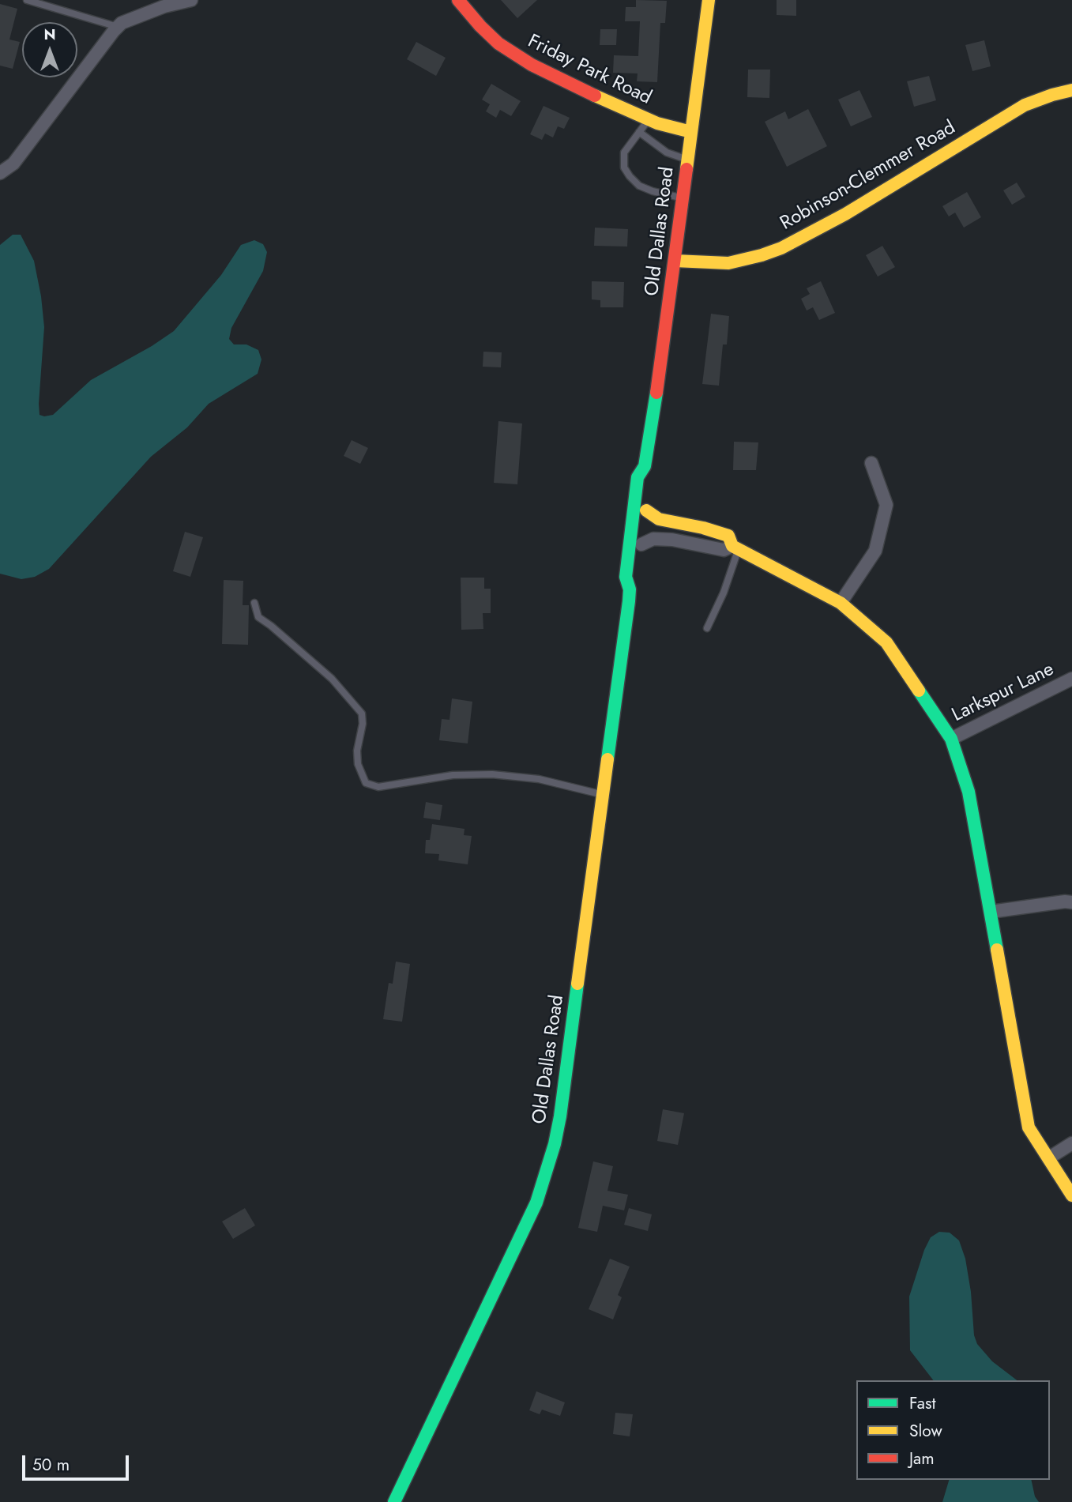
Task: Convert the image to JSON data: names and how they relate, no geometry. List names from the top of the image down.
{
  "streets": {
    "main road": ["Friday Park Road", "Robinson-Clemmer Road", "Old Dallas Road"],
    "street": ["Larkspur Lane"]
  },
  "crossings": [
    ["Friday Park Road", "Old Dallas Road"],
    ["Robinson-Clemmer Road", "Old Dallas Road"]
  ],
  "legend": ["Fast", "Slow", "Jam"],
  "scale_bar": "50 m",
  "north": "top"
}
